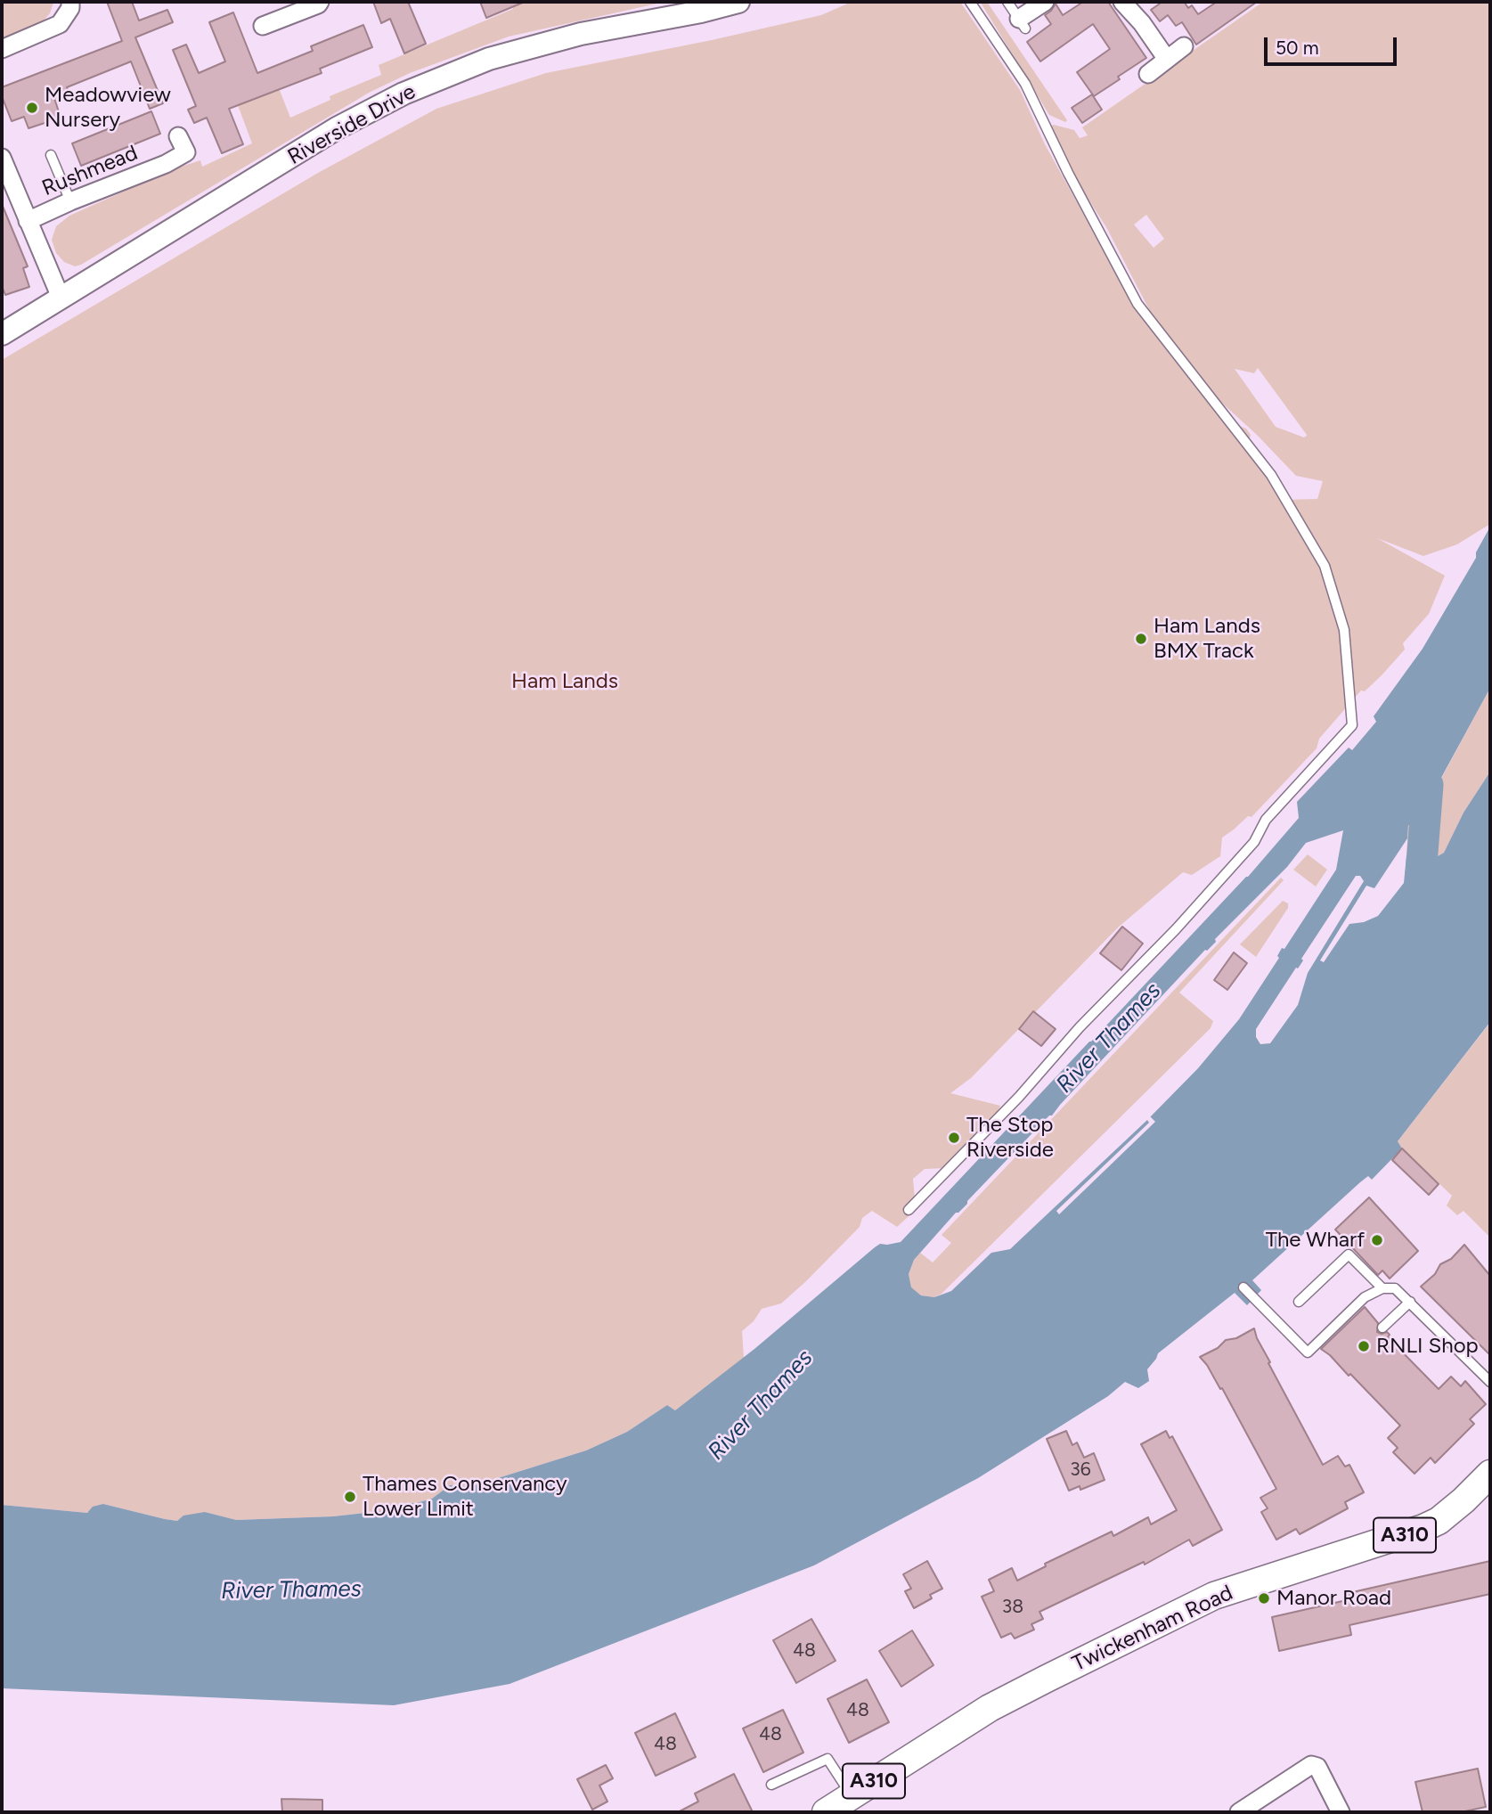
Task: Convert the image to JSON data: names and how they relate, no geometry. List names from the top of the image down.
{
  "streets": {
    "main road": ["A310", "Twickenham Road"],
    "street": ["Riverside Drive", "Rushmead"]
  },
  "water": ["River Thames"],
  "parks": ["Ham Lands"],
  "places": [
    "Meadowview Nursery",
    "Ham Lands BMX Track",
    "The Stop Riverside",
    "The Wharf",
    "RNLI Shop",
    "Thames Conservancy Lower Limit",
    "Manor Road"
  ],
  "house_numbers": [
    "36",
    "38",
    "48",
    "48",
    "48",
    "48"
  ],
  "scale_bar": "50 m"
}
